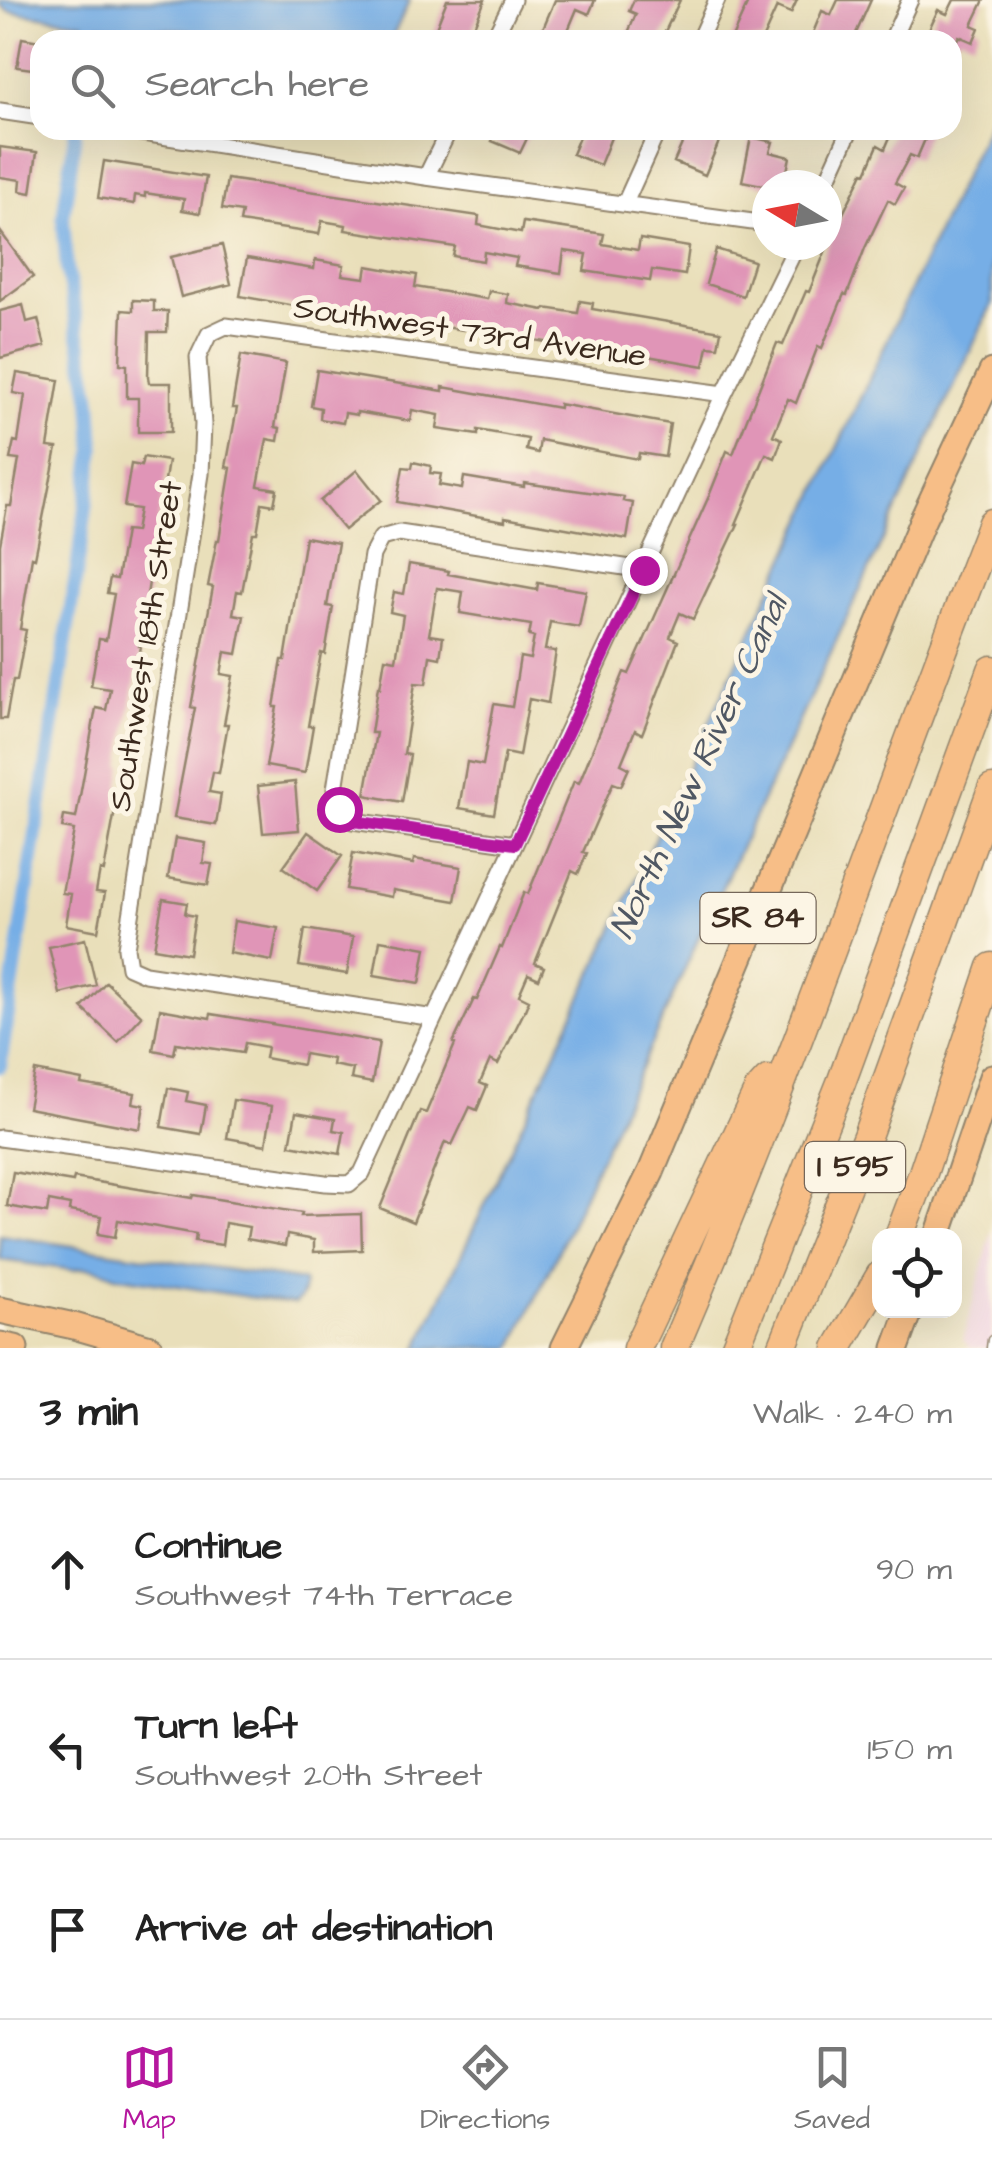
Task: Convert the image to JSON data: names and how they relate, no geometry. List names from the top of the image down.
{
  "streets": {
    "highway": ["I 595"],
    "main road": ["SR 84"],
    "street": ["Southwest 73rd Avenue", "Southwest 18th Street"]
  },
  "crossings": [
    ["Southwest 73rd Avenue", "Southwest 18th Street"]
  ],
  "water": ["North New River Canal"],
  "north": "left",
  "page": {
    "search": "Search here",
    "heading": ["3 min", "Walk · 240 m"],
    "list": [
      ["Continue", "Southwest 74th Terrace", "90 m"],
      ["Turn left", "Southwest 20th Street", "150 m"],
      "Arrive at destination"
    ],
    "nav": ["Map", "Directions", "Saved"]
  }
}
